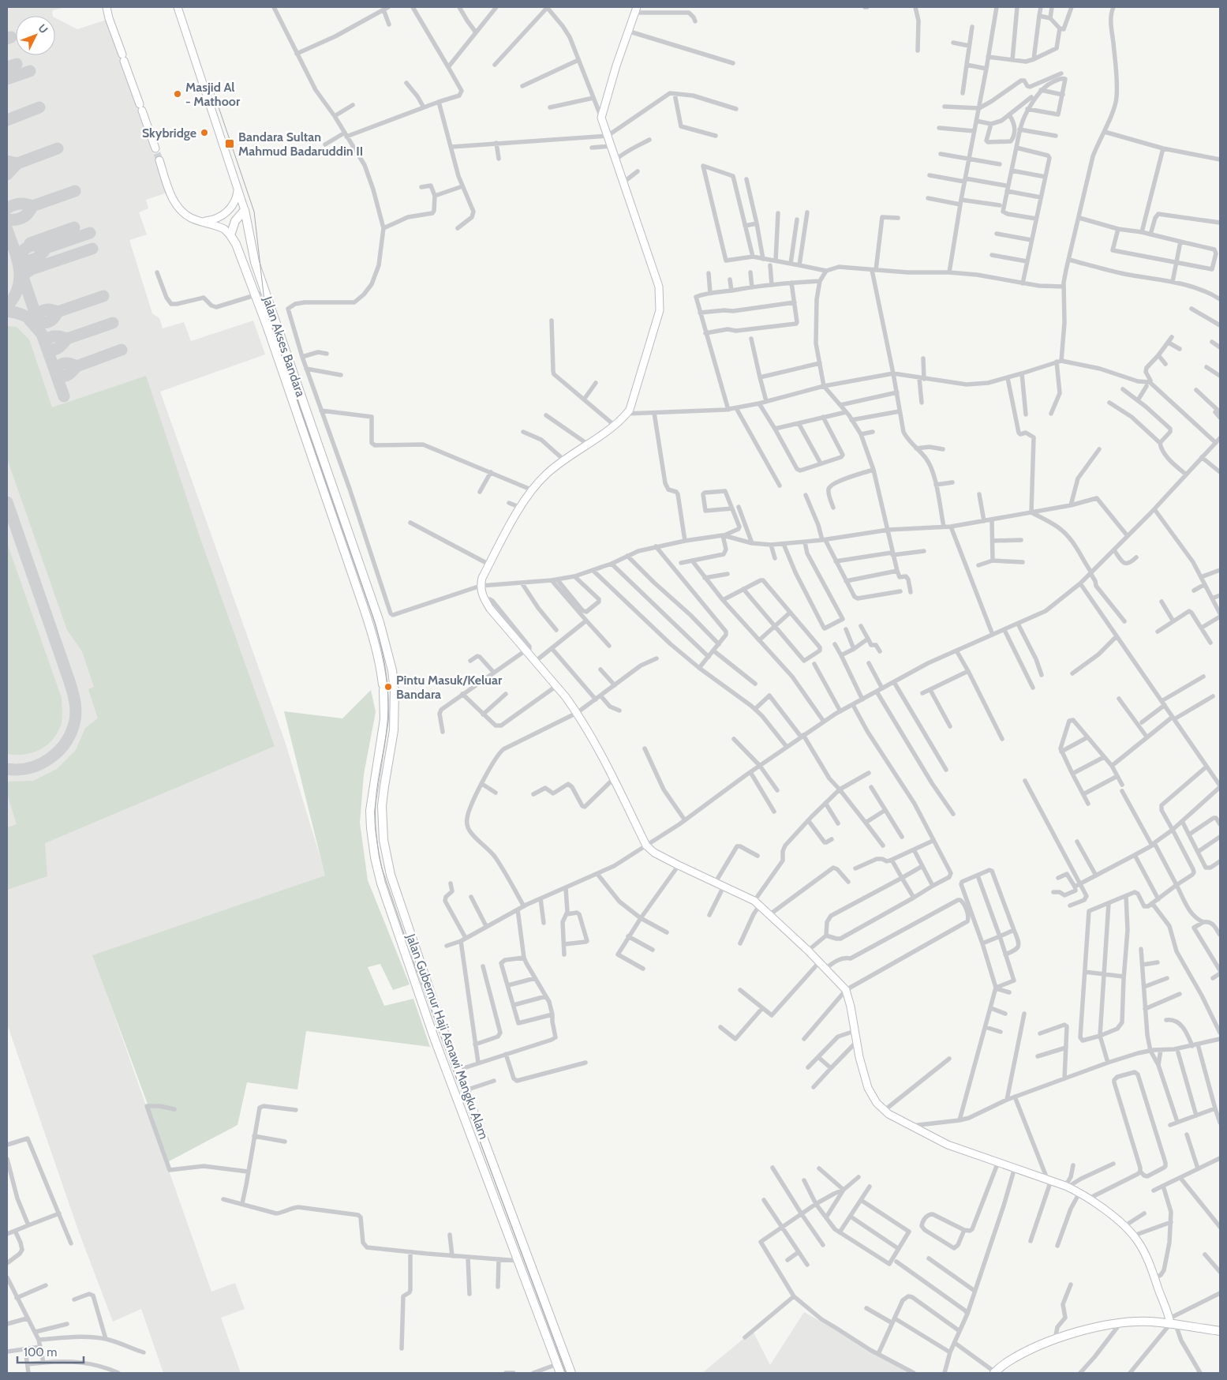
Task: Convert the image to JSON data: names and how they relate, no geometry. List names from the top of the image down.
{
  "streets": {
    "highway": ["Jalan Akses Bandara", "Jalan Gubernur Haji Asnawi Mangku Alam"]
  },
  "crossings": [
    ["Jalan Akses Bandara", "Jalan Gubernur Haji Asnawi Mangku Alam"]
  ],
  "places": {
    "other": ["Masjid Al - Mathoor", "Skybridge", "Pintu Masuk/Keluar Bandara"],
    "transit": ["Bandara Sultan Mahmud Badaruddin II"]
  },
  "scale_bar": "100 m",
  "north": "top right"
}
